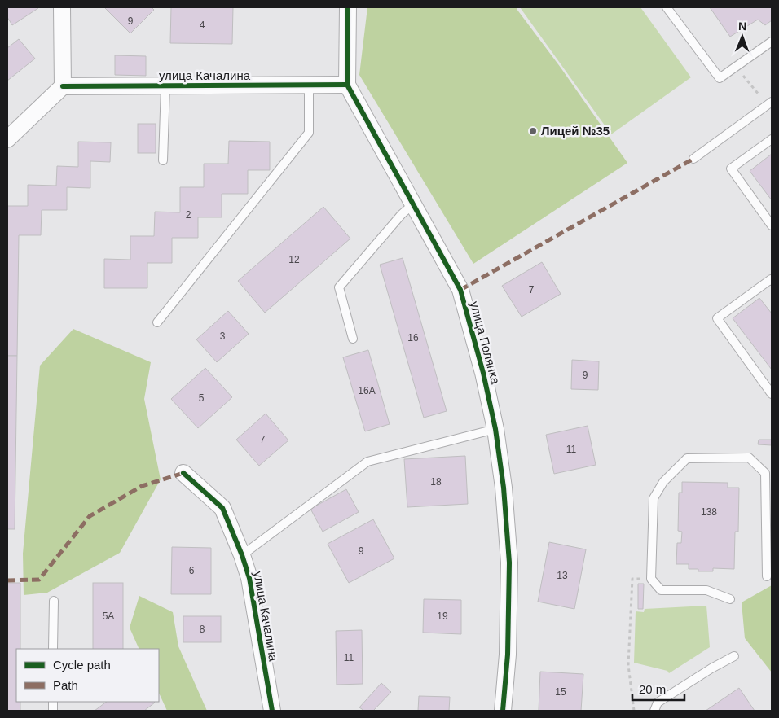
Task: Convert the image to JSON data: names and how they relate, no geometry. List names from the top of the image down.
{
  "streets": {
    "street": ["улица Качалина", "улица Полянка"]
  },
  "crossings": [
    ["улица Качалина", "улица Полянка"]
  ],
  "places": ["Лицей №35"],
  "house_numbers": [
    "9",
    "4",
    "2",
    "12",
    "7",
    "3",
    "16",
    "9",
    "16А",
    "5",
    "7",
    "11",
    "18",
    "138",
    "9",
    "6",
    "13",
    "5А",
    "19",
    "8",
    "11",
    "15"
  ],
  "legend": ["Cycle path", "Path"],
  "scale_bar": "20 m",
  "north": "top"
}
